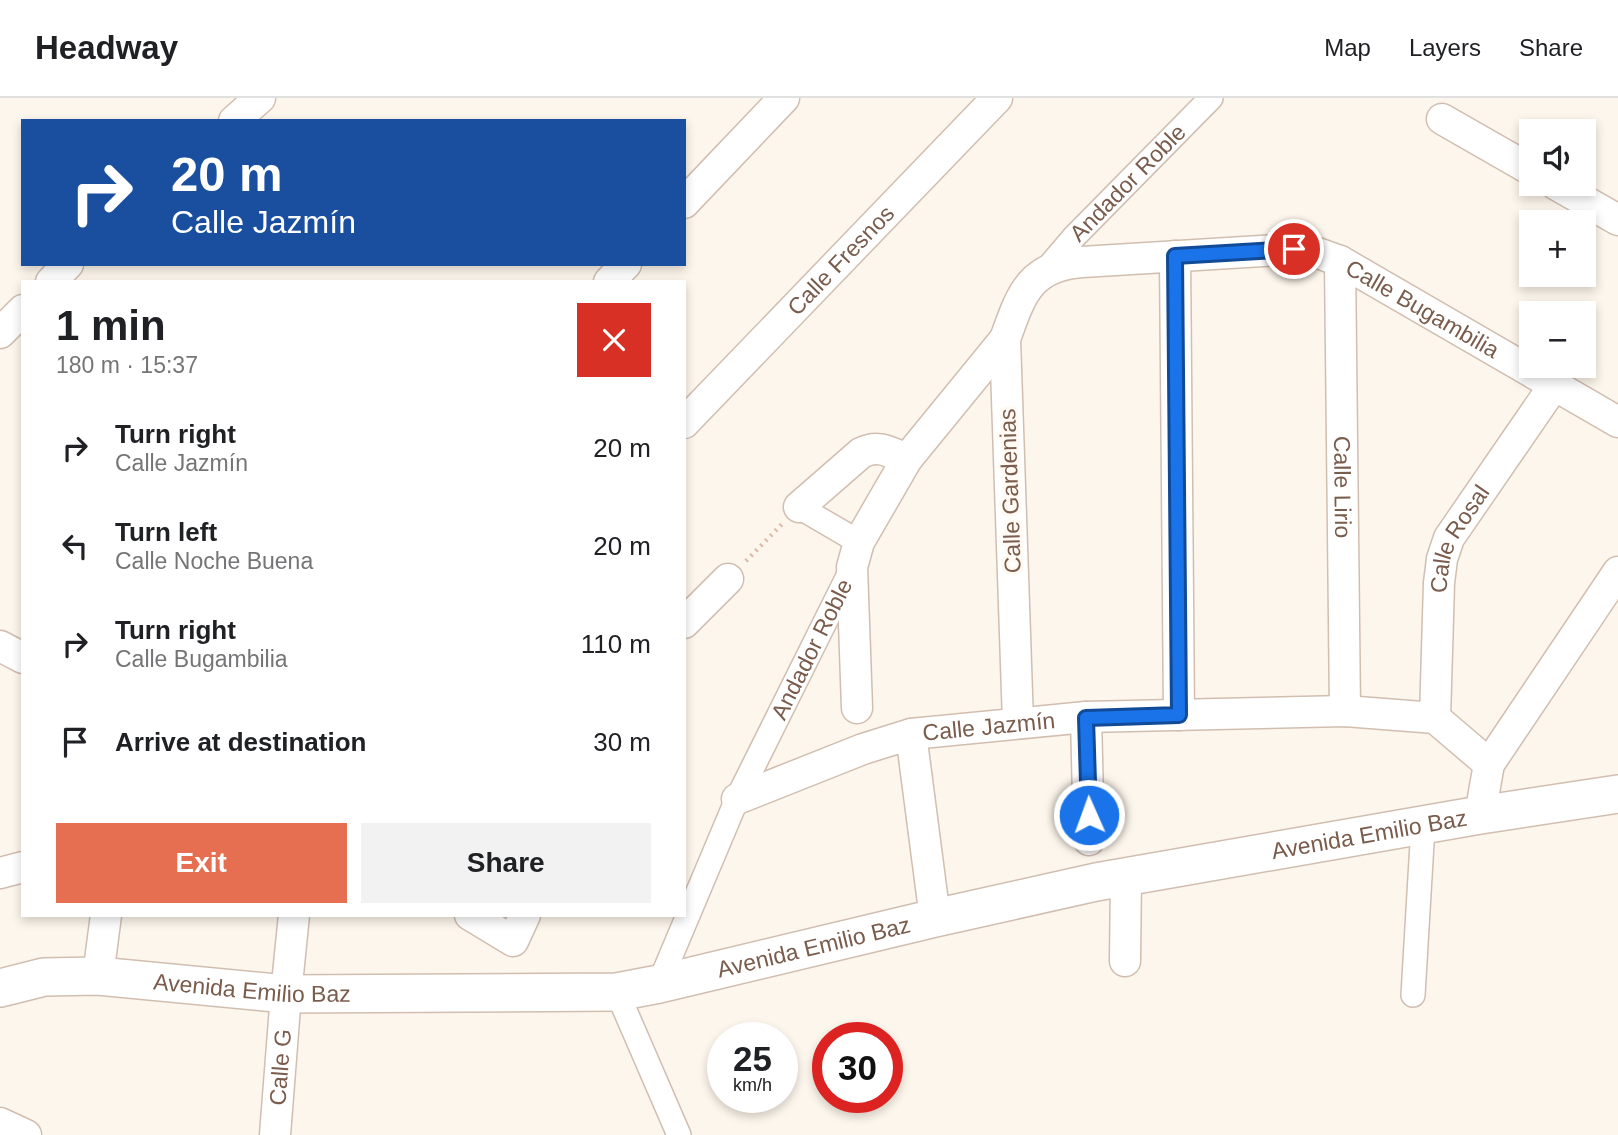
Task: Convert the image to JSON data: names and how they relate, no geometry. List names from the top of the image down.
{
  "streets": {
    "street": [
      "Andador Roble",
      "Calle Fresnos",
      "Calle Bugambilia",
      "Calle Lirio",
      "Calle Gardenias",
      "Calle Rosal",
      "Calle Jazmín",
      "Avenida Emilio Baz",
      "Calle G"
    ]
  },
  "crossings": [
    ["Andador Roble", "Calle Bugambilia"],
    ["Andador Roble", "Calle Gardenias"],
    ["Andador Roble", "Calle Jazmín"],
    ["Andador Roble", "Avenida Emilio Baz"],
    ["Calle Bugambilia", "Calle Lirio"],
    ["Calle Bugambilia", "Calle Gardenias"],
    ["Calle Bugambilia", "Calle Rosal"],
    ["Calle Lirio", "Calle Jazmín"],
    ["Calle Gardenias", "Calle Jazmín"],
    ["Calle Rosal", "Calle Jazmín"],
    ["Avenida Emilio Baz", "Calle G"]
  ],
  "page": {
    "header": "Headway",
    "nav": ["Map", "Layers", "Share"],
    "map_buttons": ["+", "−"],
    "turn": ["20 m", "Calle Jazmín"],
    "heading": ["1 min", "180 m · 15:37"],
    "list": [
      {
        "name": "Turn right",
        "note": "Calle Jazmín",
        "value": "20 m"
      },
      {
        "name": "Turn left",
        "note": "Calle Noche Buena",
        "value": "20 m"
      },
      {
        "name": "Turn right",
        "note": "Calle Bugambilia",
        "value": "110 m"
      },
      {
        "name": "Arrive at destination",
        "value": "30 m"
      }
    ],
    "buttons": ["Exit", "Share"],
    "speed": "25 km/h",
    "limit": "30"
  }
}
